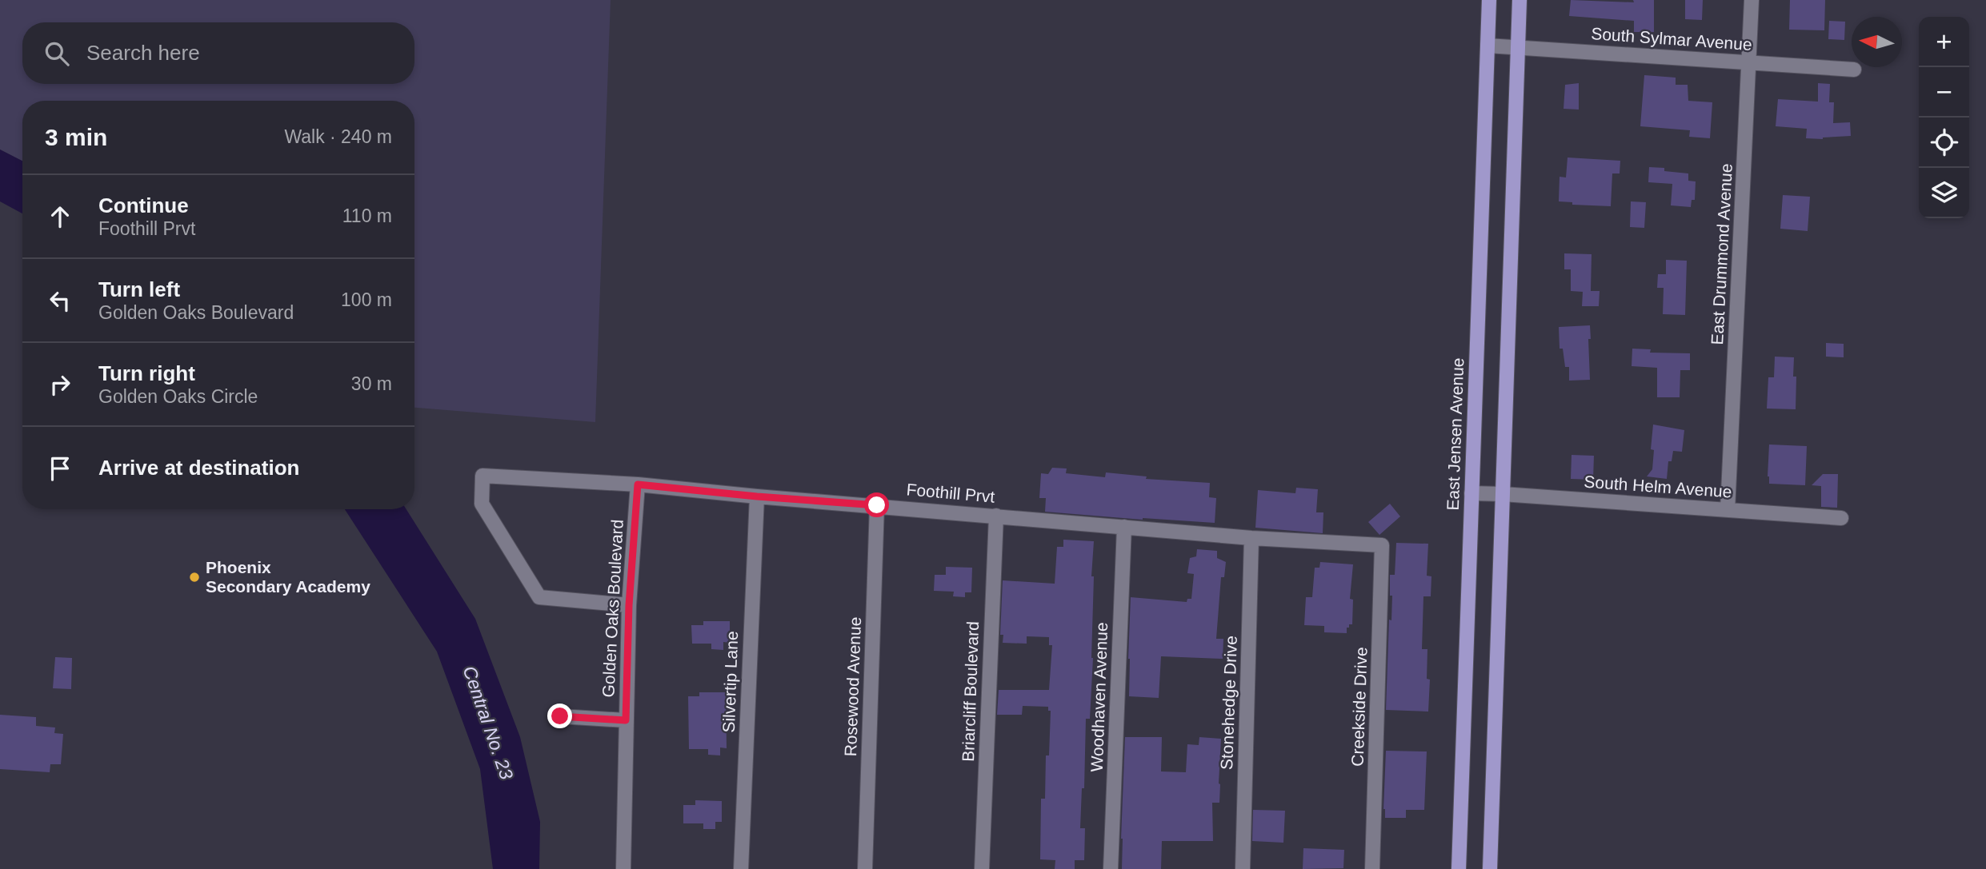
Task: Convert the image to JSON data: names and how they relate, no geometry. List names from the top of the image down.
{
  "streets": {
    "main road": ["East Jensen Avenue"],
    "street": [
      "South Sylmar Avenue",
      "East Drummond Avenue",
      "South Helm Avenue",
      "Foothill Prvt",
      "Golden Oaks Boulevard",
      "Silvertip Lane",
      "Rosewood Avenue",
      "Briarcliff Boulevard",
      "Woodhaven Avenue",
      "Stonehedge Drive",
      "Creekside Drive"
    ]
  },
  "crossings": [
    ["South Sylmar Avenue", "East Drummond Avenue"],
    ["South Sylmar Avenue", "East Jensen Avenue"],
    ["East Drummond Avenue", "South Helm Avenue"],
    ["East Jensen Avenue", "South Helm Avenue"],
    ["Foothill Prvt", "Golden Oaks Boulevard"],
    ["Foothill Prvt", "Silvertip Lane"],
    ["Foothill Prvt", "Rosewood Avenue"],
    ["Foothill Prvt", "Briarcliff Boulevard"],
    ["Foothill Prvt", "Woodhaven Avenue"],
    ["Foothill Prvt", "Stonehedge Drive"],
    ["Foothill Prvt", "Creekside Drive"]
  ],
  "water": ["Central No. 23"],
  "places": ["Phoenix Secondary Academy"],
  "north": "left",
  "page": {
    "map_buttons": ["+", "−"],
    "search": "Search here",
    "heading": ["3 min", "Walk · 240 m"],
    "list": [
      ["Continue", "Foothill Prvt", "110 m"],
      ["Turn left", "Golden Oaks Boulevard", "100 m"],
      ["Turn right", "Golden Oaks Circle", "30 m"],
      "Arrive at destination"
    ]
  }
}
